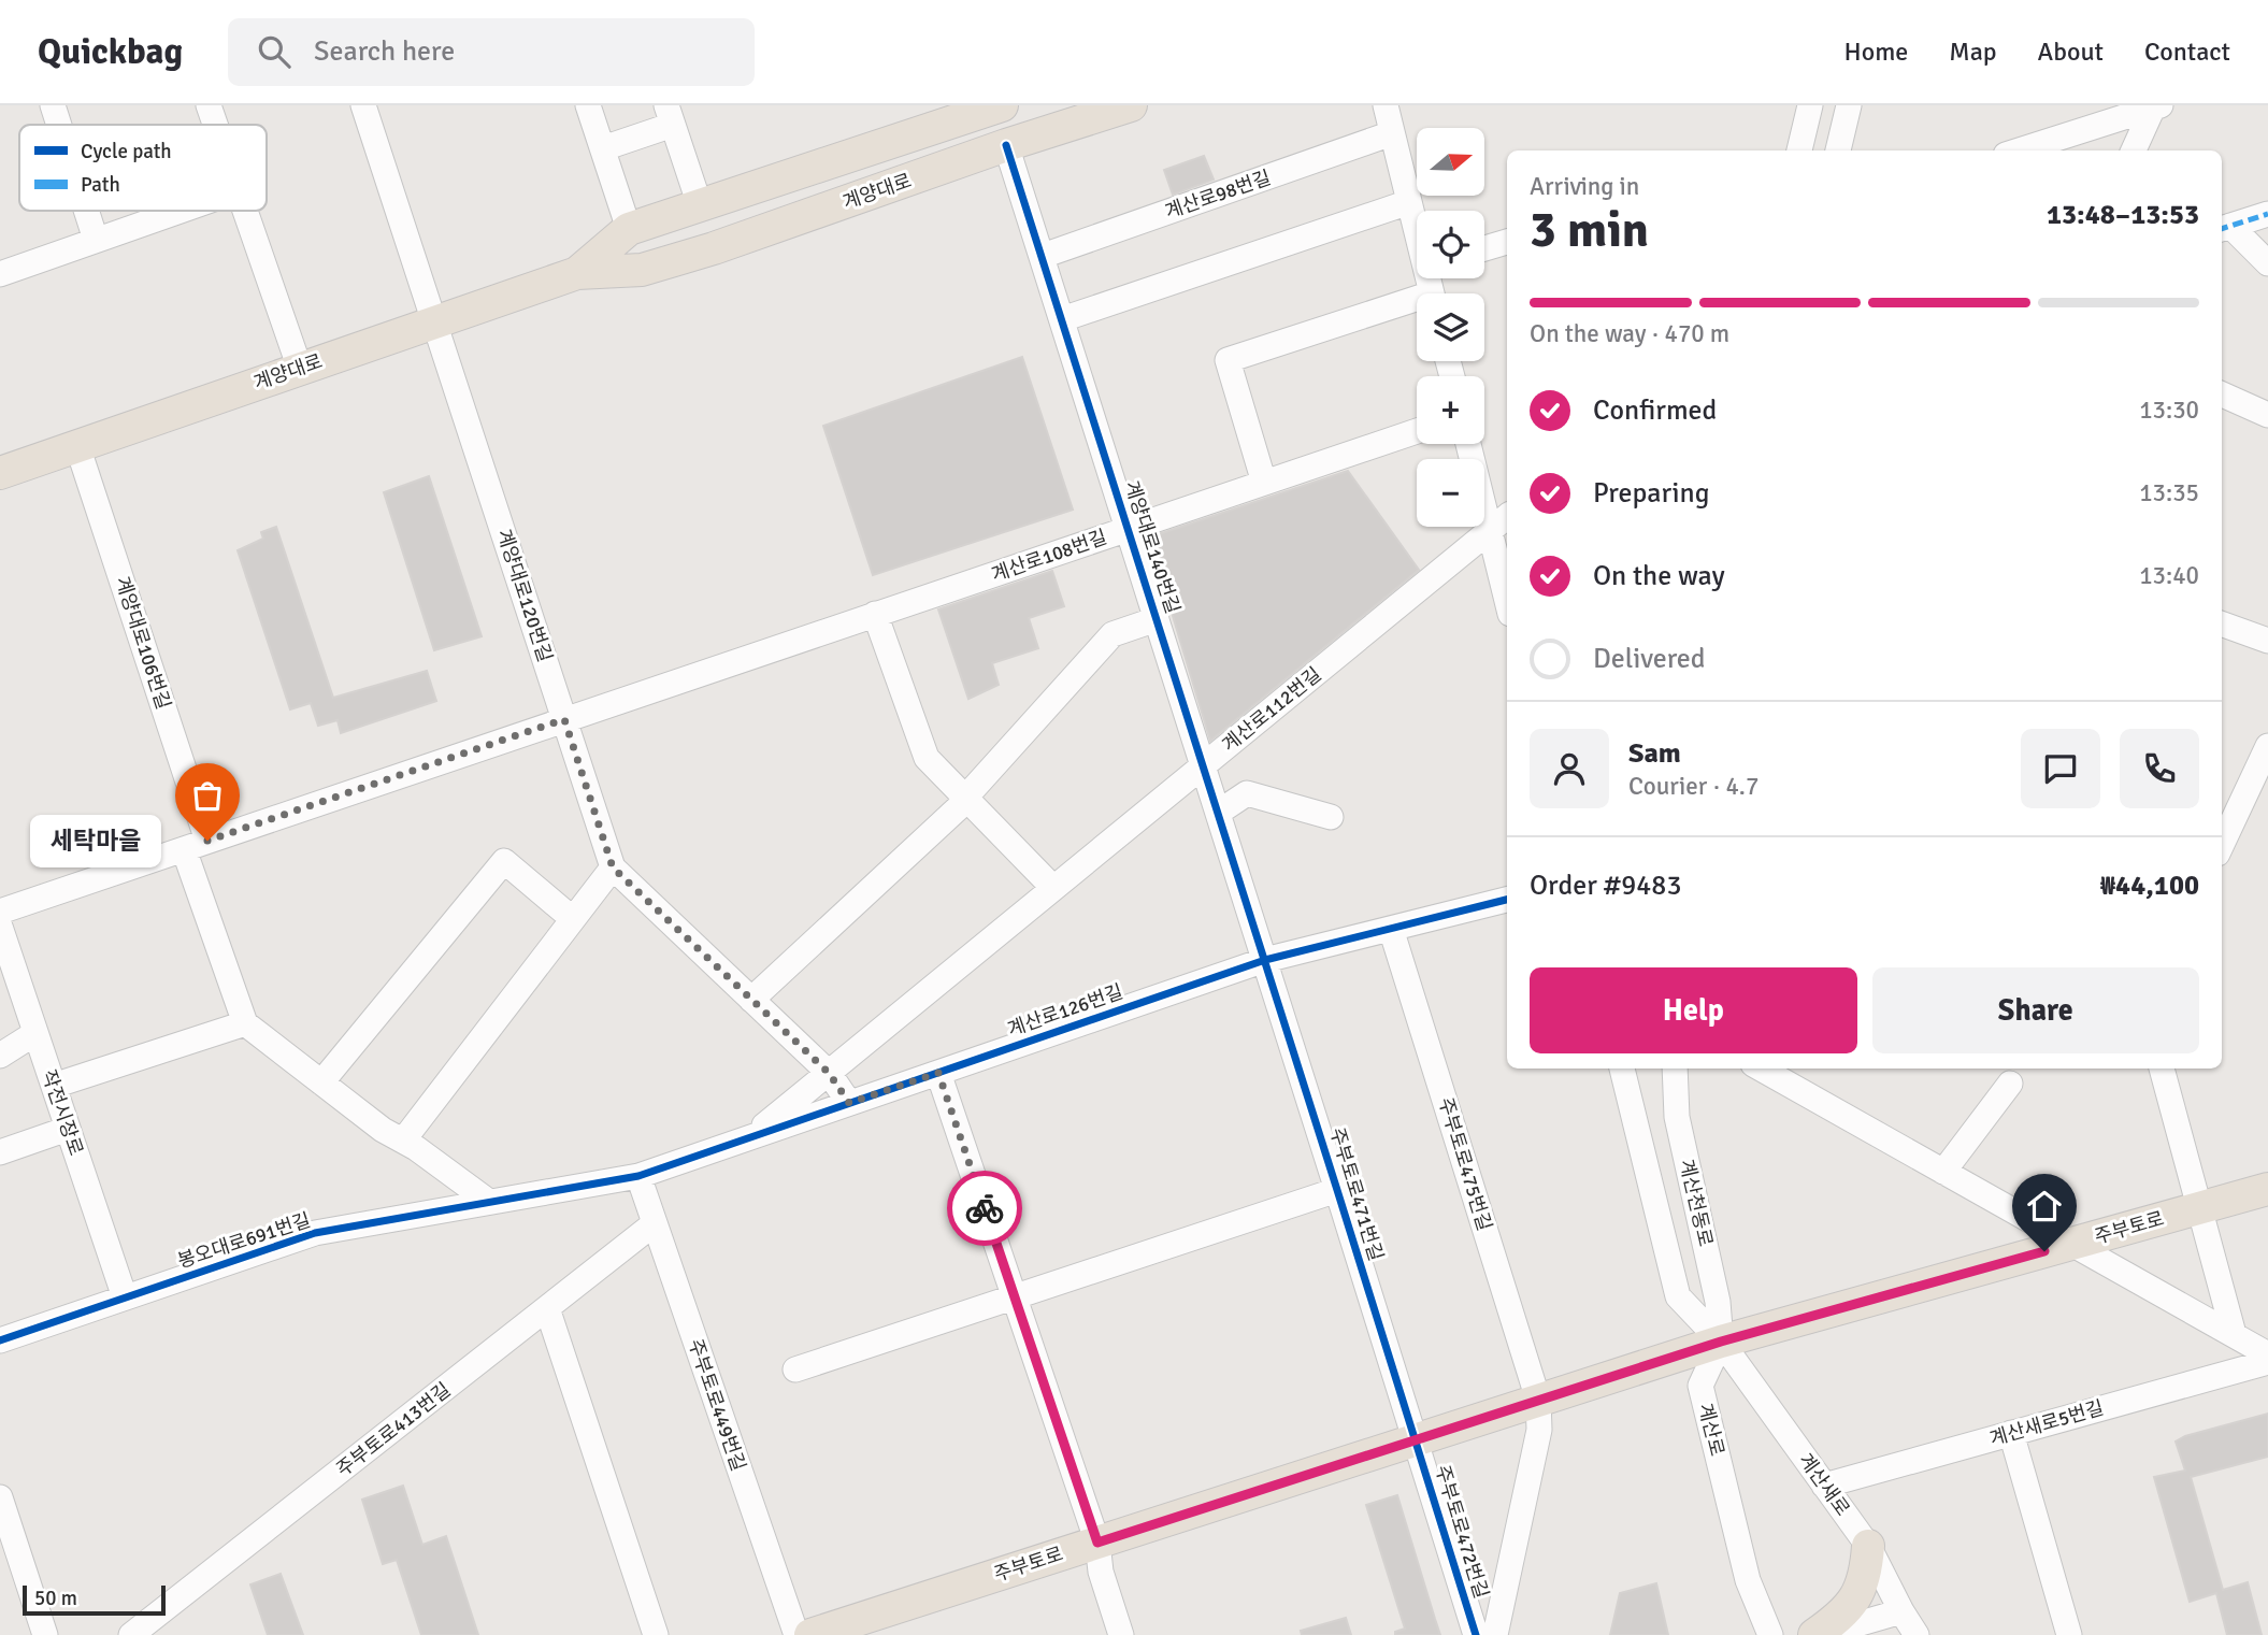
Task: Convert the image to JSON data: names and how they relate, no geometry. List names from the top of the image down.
{
  "streets": {
    "main road": ["계양대로", "주부토로"],
    "street": [
      "계산로98번길",
      "계양대로140번길",
      "계산로108번길",
      "계양대로120번길",
      "계양대로106번길",
      "계산로112번길",
      "계산로126번길",
      "작전시장로",
      "주부토로475번길",
      "주부토로471번길",
      "계산천동로",
      "봉오대로691번길",
      "주부토로449번길",
      "계산새로5번길",
      "주부토로413번길",
      "계산로",
      "계산새로",
      "주부토로472번길"
    ]
  },
  "crossings": [
    ["계양대로", "계양대로140번길"],
    ["계양대로", "계양대로120번길"],
    ["계양대로", "계양대로106번길"],
    ["계산로98번길", "계양대로140번길"],
    ["계양대로140번길", "계산로108번길"],
    ["계양대로140번길", "계산로112번길"],
    ["계양대로140번길", "계산로126번길"],
    ["계양대로140번길", "주부토로471번길"],
    ["계산로108번길", "계양대로120번길"],
    ["계산로108번길", "계양대로106번길"],
    ["계양대로120번길", "계산로112번길"],
    ["계양대로120번길", "계산로126번길"],
    ["계산로112번길", "계산로126번길"],
    ["계산로126번길", "주부토로475번길"],
    ["계산로126번길", "주부토로471번길"],
    ["계산로126번길", "봉오대로691번길"],
    ["계산로126번길", "주부토로449번길"],
    ["작전시장로", "봉오대로691번길"],
    ["주부토로475번길", "주부토로"],
    ["주부토로471번길", "주부토로"],
    ["주부토로471번길", "주부토로472번길"],
    ["계산천동로", "주부토로"],
    ["계산천동로", "계산로"],
    ["계산천동로", "계산새로"],
    ["주부토로", "계산로"],
    ["주부토로", "계산새로"],
    ["주부토로", "주부토로472번길"],
    ["봉오대로691번길", "주부토로449번길"],
    ["주부토로449번길", "주부토로413번길"],
    ["계산새로5번길", "계산새로"],
    ["계산로", "계산새로"]
  ],
  "places": ["세탁마을"],
  "legend": ["Cycle path", "Path"],
  "scale_bar": "50 m",
  "north": "right",
  "page": {
    "header": "Quickbag",
    "search": "Search here",
    "nav": [
      "Home",
      "Map",
      "About",
      "Contact"
    ],
    "map_buttons": ["+", "−"],
    "heading": ["3 min", "Arriving in", "13:48–13:53"],
    "panel": [
      "Sam",
      "Courier · 4.7",
      "Order #9483",
      "₩44,100"
    ],
    "bar": "On the way · 470 m",
    "list": [
      ["Confirmed", "13:30"],
      ["Preparing", "13:35"],
      ["On the way", "13:40"],
      "Delivered"
    ],
    "bubble": "세탁마을",
    "buttons": ["Help", "Share"],
    "scale": "50 m"
  }
}
